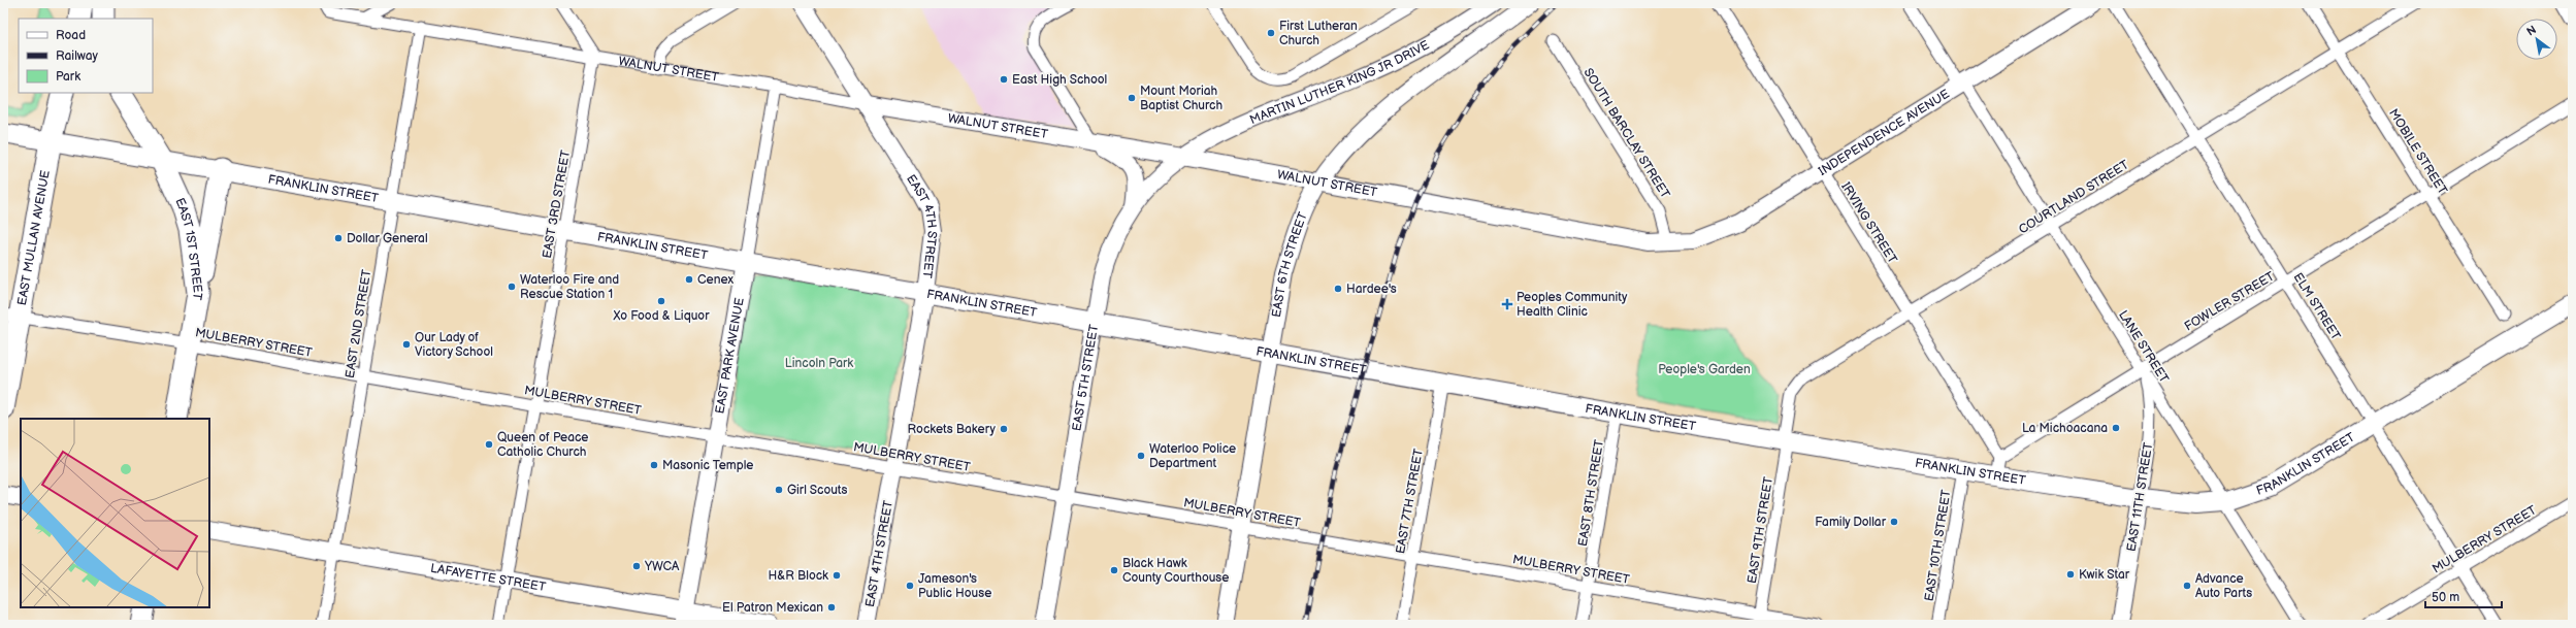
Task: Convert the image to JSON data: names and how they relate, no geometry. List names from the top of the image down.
{
  "streets": {
    "highway": ["EAST MULLAN AVENUE", "EAST 1ST STREET"],
    "main road": [
      "WALNUT STREET",
      "MARTIN LUTHER KING JR DRIVE",
      "INDEPENDENCE AVENUE",
      "FRANKLIN STREET",
      "EAST 4TH STREET",
      "EAST 6TH STREET",
      "EAST PARK AVENUE",
      "EAST 5TH STREET",
      "EAST 11TH STREET",
      "LAFAYETTE STREET"
    ],
    "street": [
      "SOUTH BARCLAY STREET",
      "MOBILE STREET",
      "COURTLAND STREET",
      "EAST 3RD STREET",
      "IRVING STREET",
      "FOWLER STREET",
      "ELM STREET",
      "EAST 2ND STREET",
      "MULBERRY STREET",
      "LANE STREET",
      "EAST 8TH STREET",
      "EAST 7TH STREET",
      "EAST 9TH STREET",
      "EAST 10TH STREET"
    ]
  },
  "crossings": [
    ["WALNUT STREET", "MARTIN LUTHER KING JR DRIVE"],
    ["WALNUT STREET", "INDEPENDENCE AVENUE"],
    ["WALNUT STREET", "SOUTH BARCLAY STREET"],
    ["WALNUT STREET", "EAST 3RD STREET"],
    ["WALNUT STREET", "EAST 4TH STREET"],
    ["WALNUT STREET", "EAST 6TH STREET"],
    ["WALNUT STREET", "EAST 2ND STREET"],
    ["WALNUT STREET", "EAST PARK AVENUE"],
    ["WALNUT STREET", "EAST 5TH STREET"],
    ["MARTIN LUTHER KING JR DRIVE", "EAST 5TH STREET"],
    ["INDEPENDENCE AVENUE", "SOUTH BARCLAY STREET"],
    ["INDEPENDENCE AVENUE", "IRVING STREET"],
    ["INDEPENDENCE AVENUE", "LANE STREET"],
    ["MOBILE STREET", "COURTLAND STREET"],
    ["MOBILE STREET", "FOWLER STREET"],
    ["FRANKLIN STREET", "COURTLAND STREET"],
    ["FRANKLIN STREET", "EAST 3RD STREET"],
    ["FRANKLIN STREET", "EAST 4TH STREET"],
    ["FRANKLIN STREET", "EAST MULLAN AVENUE"],
    ["FRANKLIN STREET", "EAST 1ST STREET"],
    ["FRANKLIN STREET", "EAST 6TH STREET"],
    ["FRANKLIN STREET", "ELM STREET"],
    ["FRANKLIN STREET", "EAST 2ND STREET"],
    ["FRANKLIN STREET", "LANE STREET"],
    ["FRANKLIN STREET", "EAST PARK AVENUE"],
    ["FRANKLIN STREET", "EAST 5TH STREET"],
    ["FRANKLIN STREET", "EAST 8TH STREET"],
    ["FRANKLIN STREET", "EAST 11TH STREET"],
    ["FRANKLIN STREET", "EAST 7TH STREET"],
    ["FRANKLIN STREET", "EAST 9TH STREET"],
    ["FRANKLIN STREET", "EAST 10TH STREET"],
    ["COURTLAND STREET", "IRVING STREET"],
    ["COURTLAND STREET", "ELM STREET"],
    ["COURTLAND STREET", "LANE STREET"],
    ["COURTLAND STREET", "EAST 9TH STREET"],
    ["EAST 3RD STREET", "MULBERRY STREET"],
    ["EAST 3RD STREET", "LAFAYETTE STREET"],
    ["IRVING STREET", "FOWLER STREET"],
    ["EAST 4TH STREET", "MULBERRY STREET"],
    ["EAST MULLAN AVENUE", "MULBERRY STREET"],
    ["EAST 1ST STREET", "MULBERRY STREET"],
    ["EAST 6TH STREET", "MULBERRY STREET"],
    ["FOWLER STREET", "ELM STREET"],
    ["FOWLER STREET", "LANE STREET"],
    ["FOWLER STREET", "EAST 11TH STREET"],
    ["ELM STREET", "MULBERRY STREET"],
    ["EAST 2ND STREET", "MULBERRY STREET"],
    ["EAST 2ND STREET", "LAFAYETTE STREET"],
    ["MULBERRY STREET", "EAST PARK AVENUE"],
    ["MULBERRY STREET", "EAST 5TH STREET"],
    ["MULBERRY STREET", "EAST 8TH STREET"],
    ["MULBERRY STREET", "EAST 7TH STREET"],
    ["MULBERRY STREET", "EAST 9TH STREET"],
    ["LANE STREET", "EAST 11TH STREET"],
    ["EAST PARK AVENUE", "LAFAYETTE STREET"]
  ],
  "parks": ["Lincoln Park", "People's Garden"],
  "places": {
    "other": [
      "First Lutheran Church",
      "East High School",
      "Mount Moriah Baptist Church",
      "Dollar General",
      "Cenex",
      "Waterloo Fire and Rescue Station 1",
      "Hardee's",
      "Xo Food & Liquor",
      "Our Lady of Victory School",
      "La Michoacana",
      "Rockets Bakery",
      "Queen of Peace Catholic Church",
      "Waterloo Police Department",
      "Masonic Temple",
      "Girl Scouts",
      "Family Dollar",
      "YWCA",
      "Black Hawk County Courthouse",
      "Kwik Star",
      "H&R Block",
      "Jameson's Public House",
      "Advance Auto Parts",
      "El Patron Mexican"
    ],
    "health": ["Peoples Community Health Clinic"]
  },
  "legend": ["Road", "Railway", "Park"],
  "scale_bar": "50 m",
  "north": "top left"
}
